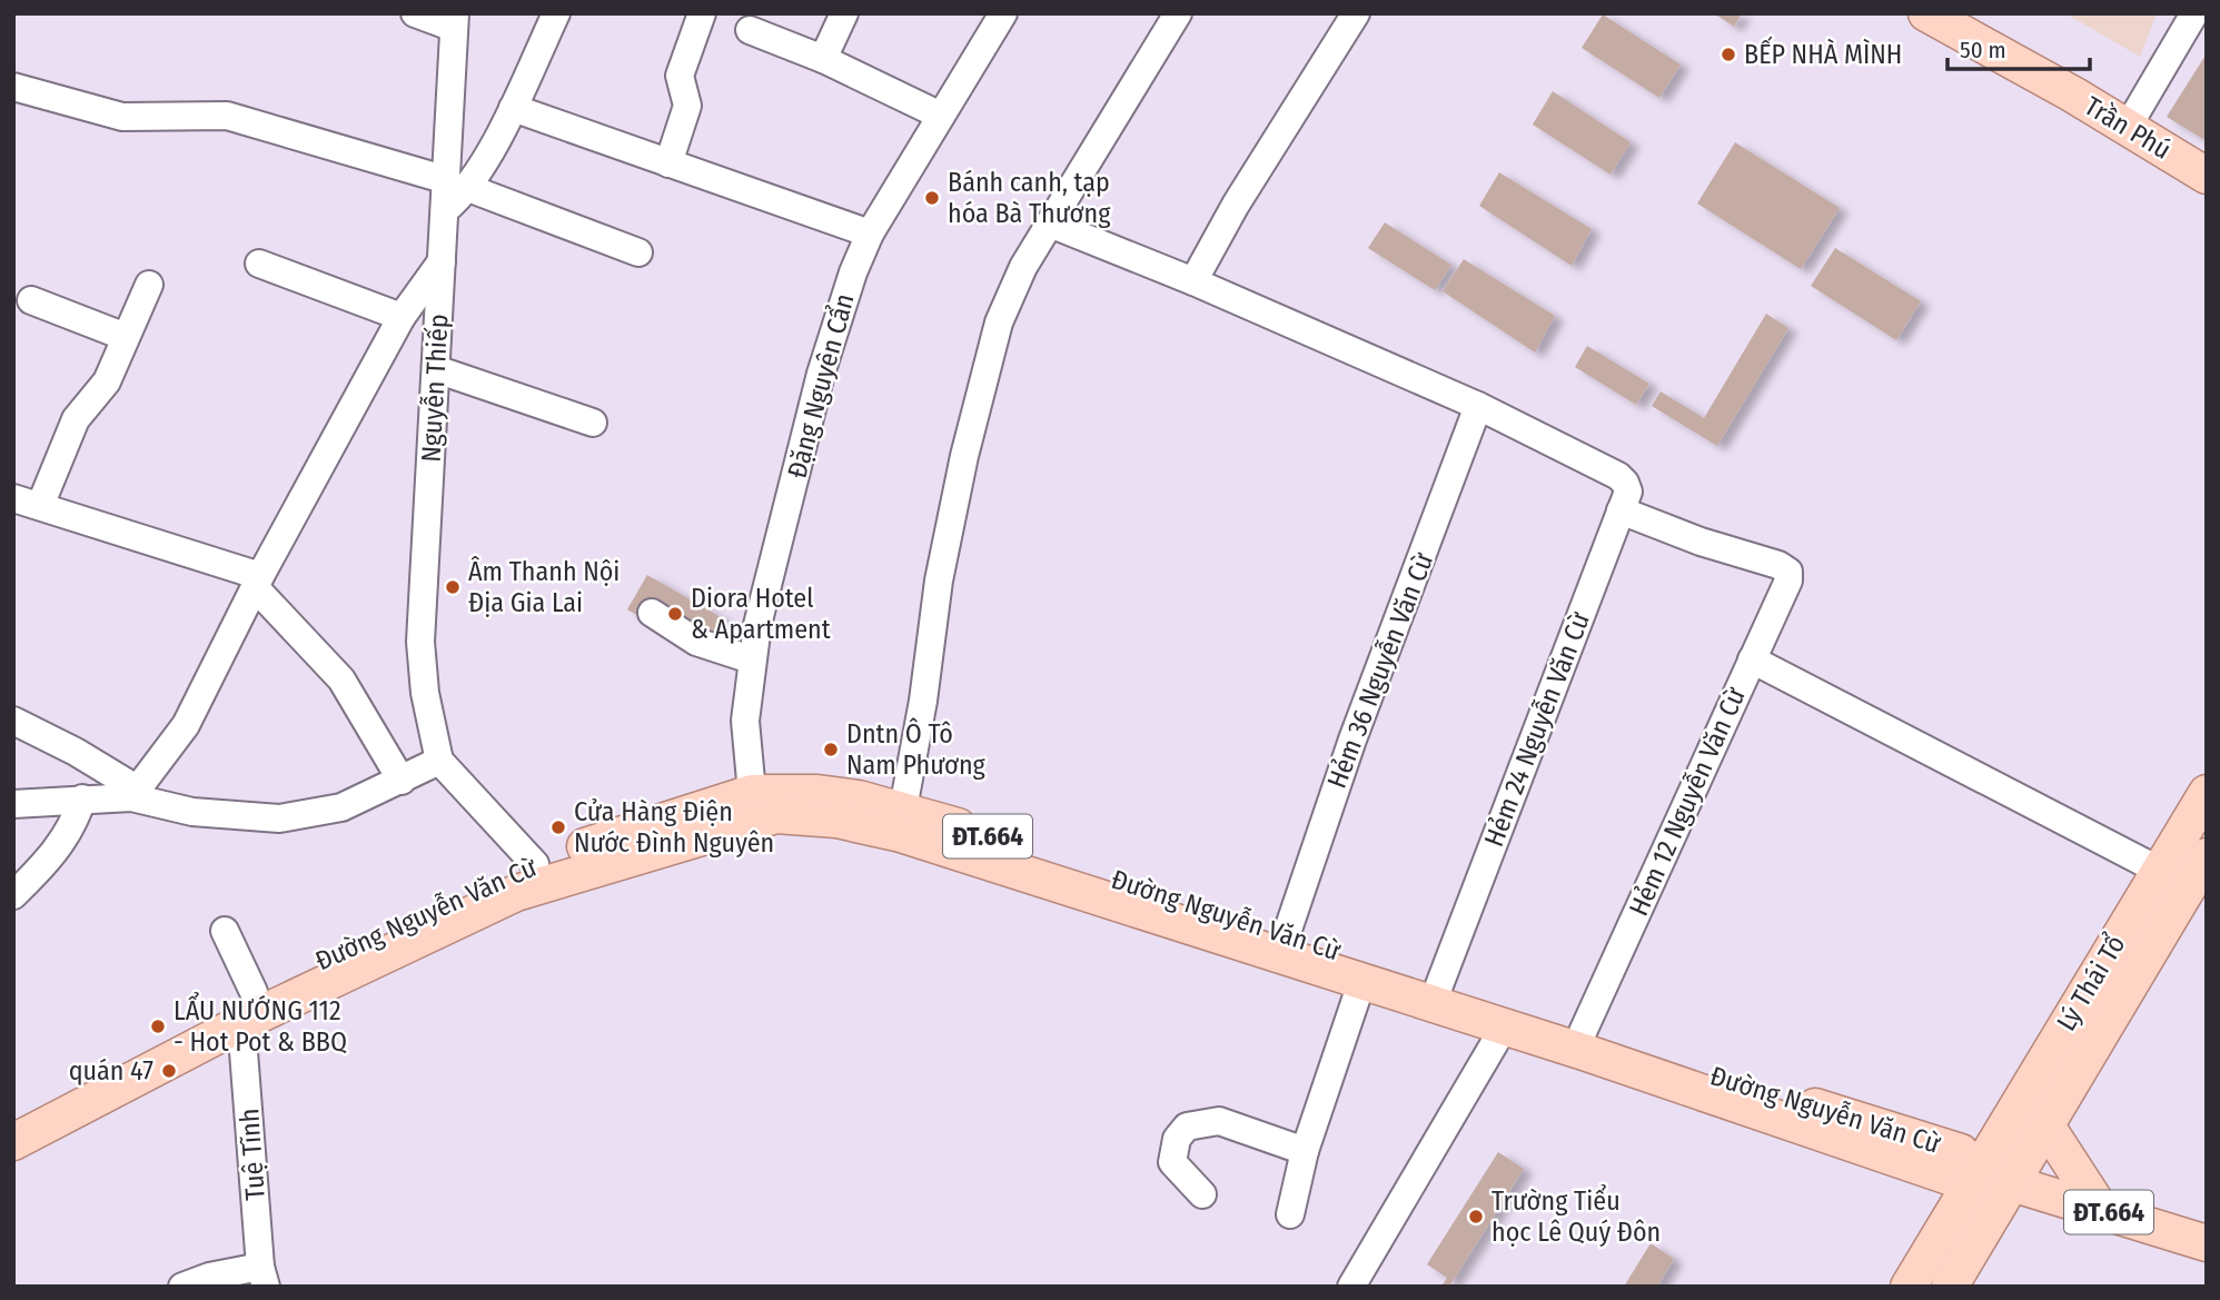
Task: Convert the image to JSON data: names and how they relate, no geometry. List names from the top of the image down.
{
  "streets": {
    "main road": [
      "Trần Phú",
      "ĐT.664",
      "Đường Nguyễn Văn Cừ",
      "Lý Thái Tổ"
    ],
    "street": [
      "Đặng Nguyên Cẩn",
      "Nguyễn Thiếp",
      "Hẻm 36 Nguyễn Văn Cừ",
      "Hẻm 24 Nguyễn Văn Cừ",
      "Hẻm 12 Nguyễn Văn Cừ",
      "Tuệ Tĩnh"
    ]
  },
  "crossings": [
    ["Đặng Nguyên Cẩn", "Đường Nguyễn Văn Cừ"],
    ["Hẻm 36 Nguyễn Văn Cừ", "Hẻm 24 Nguyễn Văn Cừ"],
    ["Hẻm 36 Nguyễn Văn Cừ", "Đường Nguyễn Văn Cừ"],
    ["Hẻm 24 Nguyễn Văn Cừ", "Hẻm 12 Nguyễn Văn Cừ"],
    ["Hẻm 24 Nguyễn Văn Cừ", "Đường Nguyễn Văn Cừ"],
    ["Hẻm 12 Nguyễn Văn Cừ", "Đường Nguyễn Văn Cừ"],
    ["ĐT.664", "Đường Nguyễn Văn Cừ"],
    ["ĐT.664", "Lý Thái Tổ"],
    ["Đường Nguyễn Văn Cừ", "Lý Thái Tổ"],
    ["Đường Nguyễn Văn Cừ", "Tuệ Tĩnh"]
  ],
  "places": [
    "BẾP NHÀ MÌNH",
    "Bánh canh, tạp hóa Bà Thương",
    "Âm Thanh Nội Địa Gia Lai",
    "Diora Hotel & Apartment",
    "Dntn Ô Tô Nam Phương",
    "Cửa Hàng Điện Nước Đình Nguyên",
    "LẨU NƯỚNG 112 - Hot Pot & BBQ",
    "quán 47",
    "Trường Tiểu học Lê Quý Đôn"
  ],
  "scale_bar": "50 m"
}
